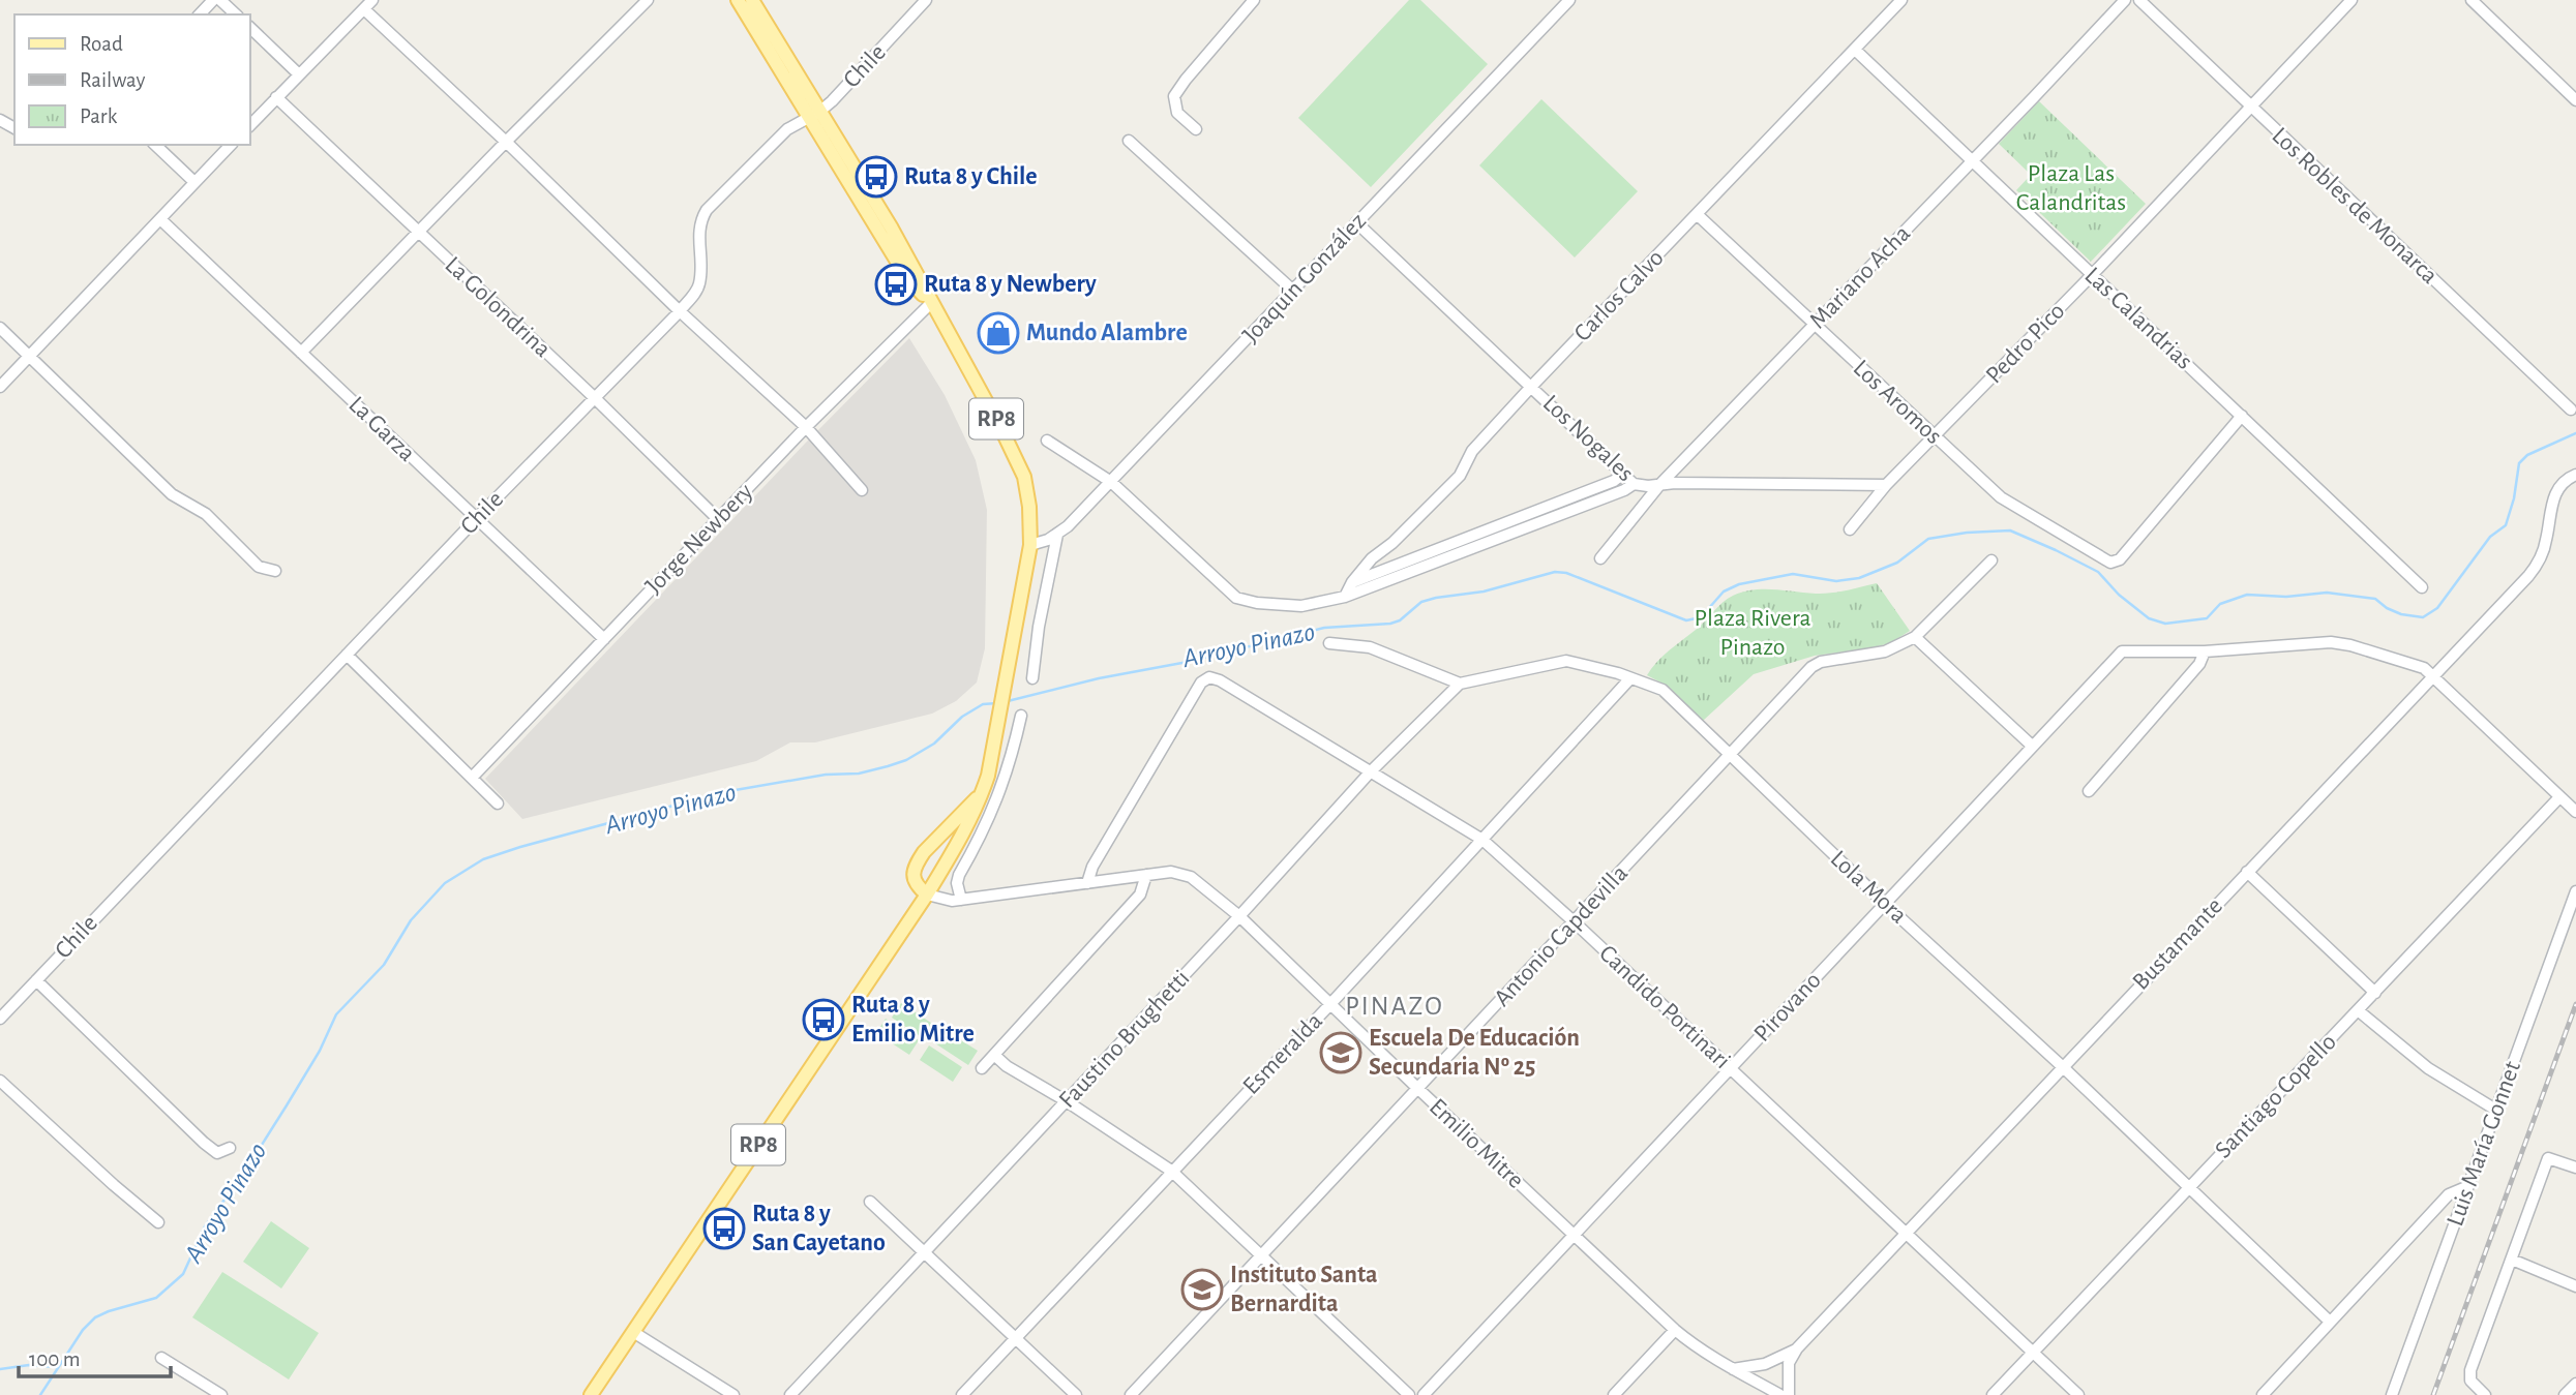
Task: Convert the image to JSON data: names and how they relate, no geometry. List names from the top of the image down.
{
  "streets": {
    "main road": ["RP8"],
    "street": [
      "Chile",
      "Los Robles de Monarca",
      "Mariano Acha",
      "Joaquín González",
      "Carlos Calvo",
      "La Golondrina",
      "Las Calandrias",
      "Pedro Pico",
      "Los Aromos",
      "La Garza",
      "Los Nogales",
      "Jorge Newbery",
      "Lola Mora",
      "Antonio Capdevilla",
      "Bustamante",
      "Candido Portinari",
      "Pirovano",
      "Faustino Brughetti",
      "Esmeralda",
      "Santiago Copello",
      "Emilio Mitre",
      "Luis María Gonnet"
    ]
  },
  "crossings": [
    ["Chile", "La Golondrina"],
    ["Chile", "RP8"],
    ["Chile", "La Garza"],
    ["Los Robles de Monarca", "Pedro Pico"],
    ["Mariano Acha", "Las Calandrias"],
    ["Mariano Acha", "Los Aromos"],
    ["Mariano Acha", "Los Nogales"],
    ["Joaquín González", "RP8"],
    ["Joaquín González", "Los Nogales"],
    ["Carlos Calvo", "Las Calandrias"],
    ["Carlos Calvo", "Los Aromos"],
    ["Carlos Calvo", "Los Nogales"],
    ["La Golondrina", "Jorge Newbery"],
    ["Las Calandrias", "Pedro Pico"],
    ["Las Calandrias", "Los Aromos"],
    ["Pedro Pico", "Los Aromos"],
    ["Pedro Pico", "Los Nogales"],
    ["RP8", "Jorge Newbery"],
    ["RP8", "Emilio Mitre"],
    ["La Garza", "Jorge Newbery"],
    ["Lola Mora", "Antonio Capdevilla"],
    ["Lola Mora", "Bustamante"],
    ["Lola Mora", "Pirovano"],
    ["Lola Mora", "Faustino Brughetti"],
    ["Lola Mora", "Esmeralda"],
    ["Lola Mora", "Santiago Copello"],
    ["Antonio Capdevilla", "Candido Portinari"],
    ["Antonio Capdevilla", "Emilio Mitre"],
    ["Bustamante", "Candido Portinari"],
    ["Candido Portinari", "Pirovano"],
    ["Candido Portinari", "Faustino Brughetti"],
    ["Candido Portinari", "Esmeralda"],
    ["Candido Portinari", "Santiago Copello"],
    ["Candido Portinari", "Emilio Mitre"],
    ["Pirovano", "Emilio Mitre"],
    ["Faustino Brughetti", "Emilio Mitre"],
    ["Esmeralda", "Emilio Mitre"]
  ],
  "districts": ["PINAZO"],
  "water": ["Arroyo Pinazo"],
  "parks": ["Plaza Las Calandritas", "Plaza Rivera Pinazo"],
  "places": {
    "bus stop": [
      "Ruta 8 y Chile",
      "Ruta 8 y Newbery",
      "Ruta 8 y Emilio Mitre",
      "Ruta 8 y San Cayetano"
    ],
    "shop": ["Mundo Alambre"],
    "school or university": ["Escuela De Educación Secundaria Nº 25", "Instituto Santa Bernardita"]
  },
  "legend": ["Road", "Railway", "Park"],
  "scale_bar": "100 m"
}
